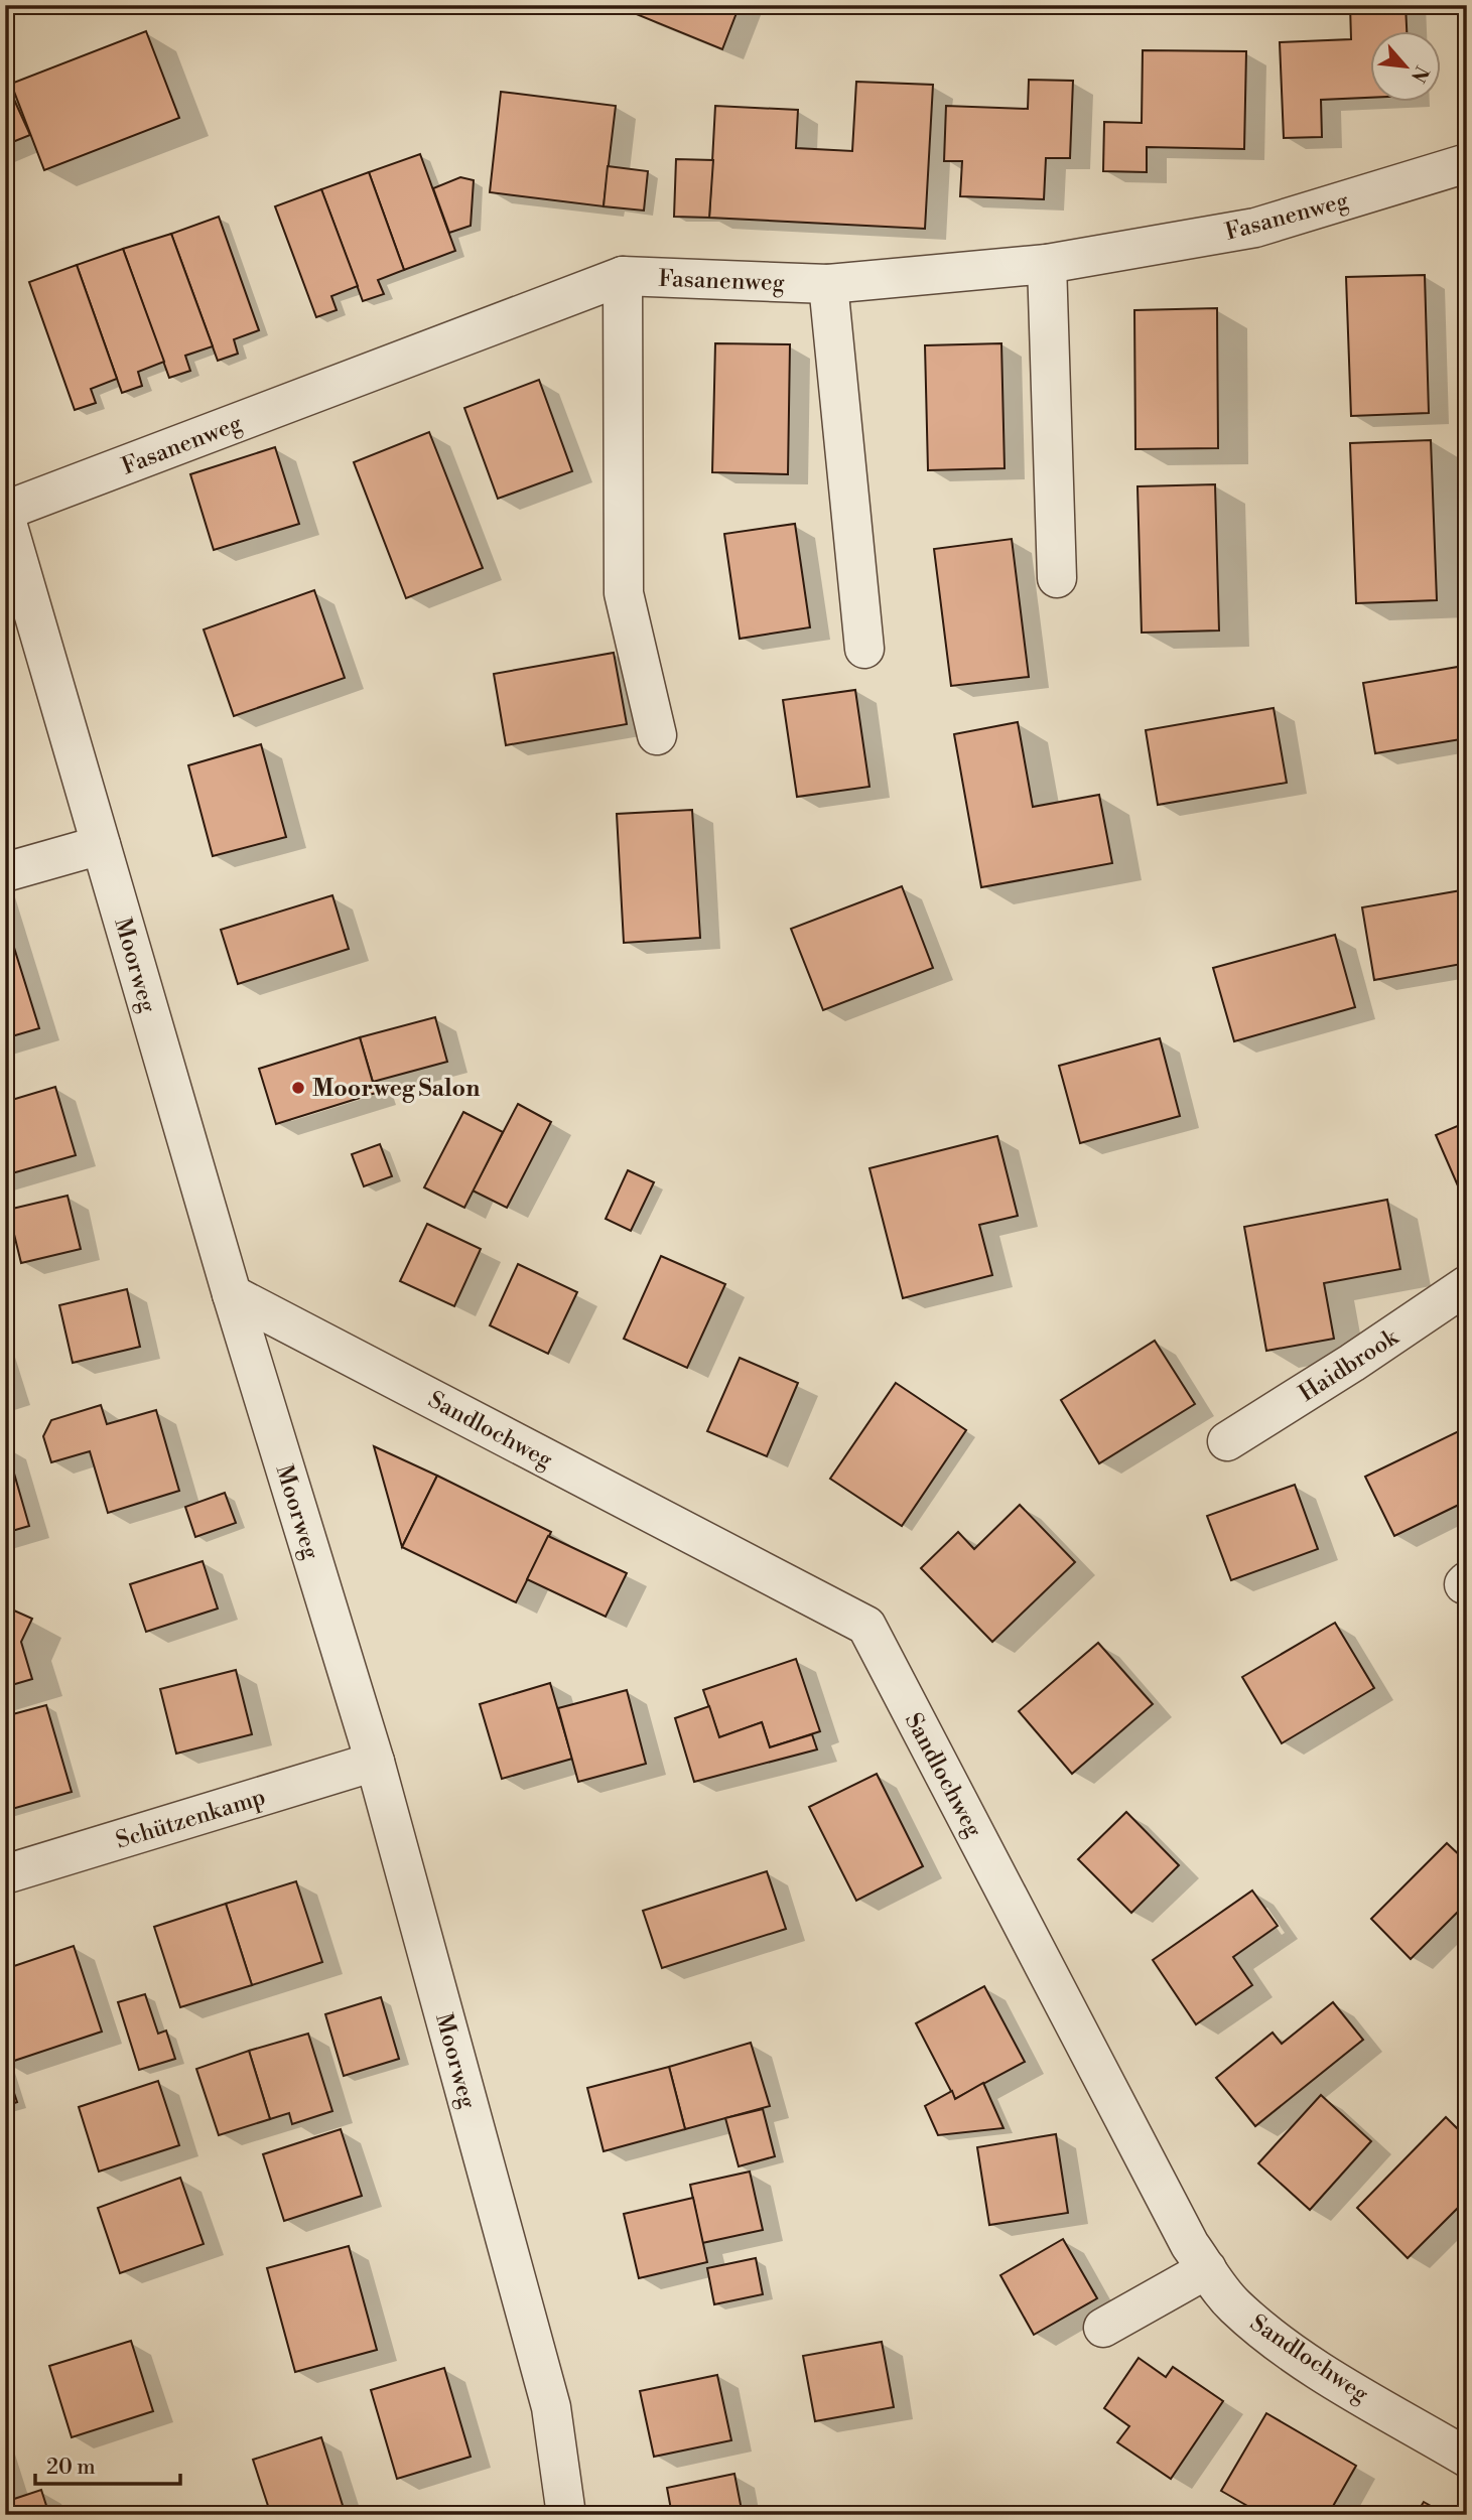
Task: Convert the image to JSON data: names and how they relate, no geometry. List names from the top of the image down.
{
  "streets": {
    "street": [
      "Fasanenweg",
      "Moorweg",
      "Haidbrook",
      "Sandlochweg",
      "Schützenkamp"
    ]
  },
  "crossings": [
    ["Moorweg", "Sandlochweg"],
    ["Moorweg", "Schützenkamp"]
  ],
  "places": ["Moorweg Salon"],
  "scale_bar": "20 m",
  "north": "bottom right"
}
